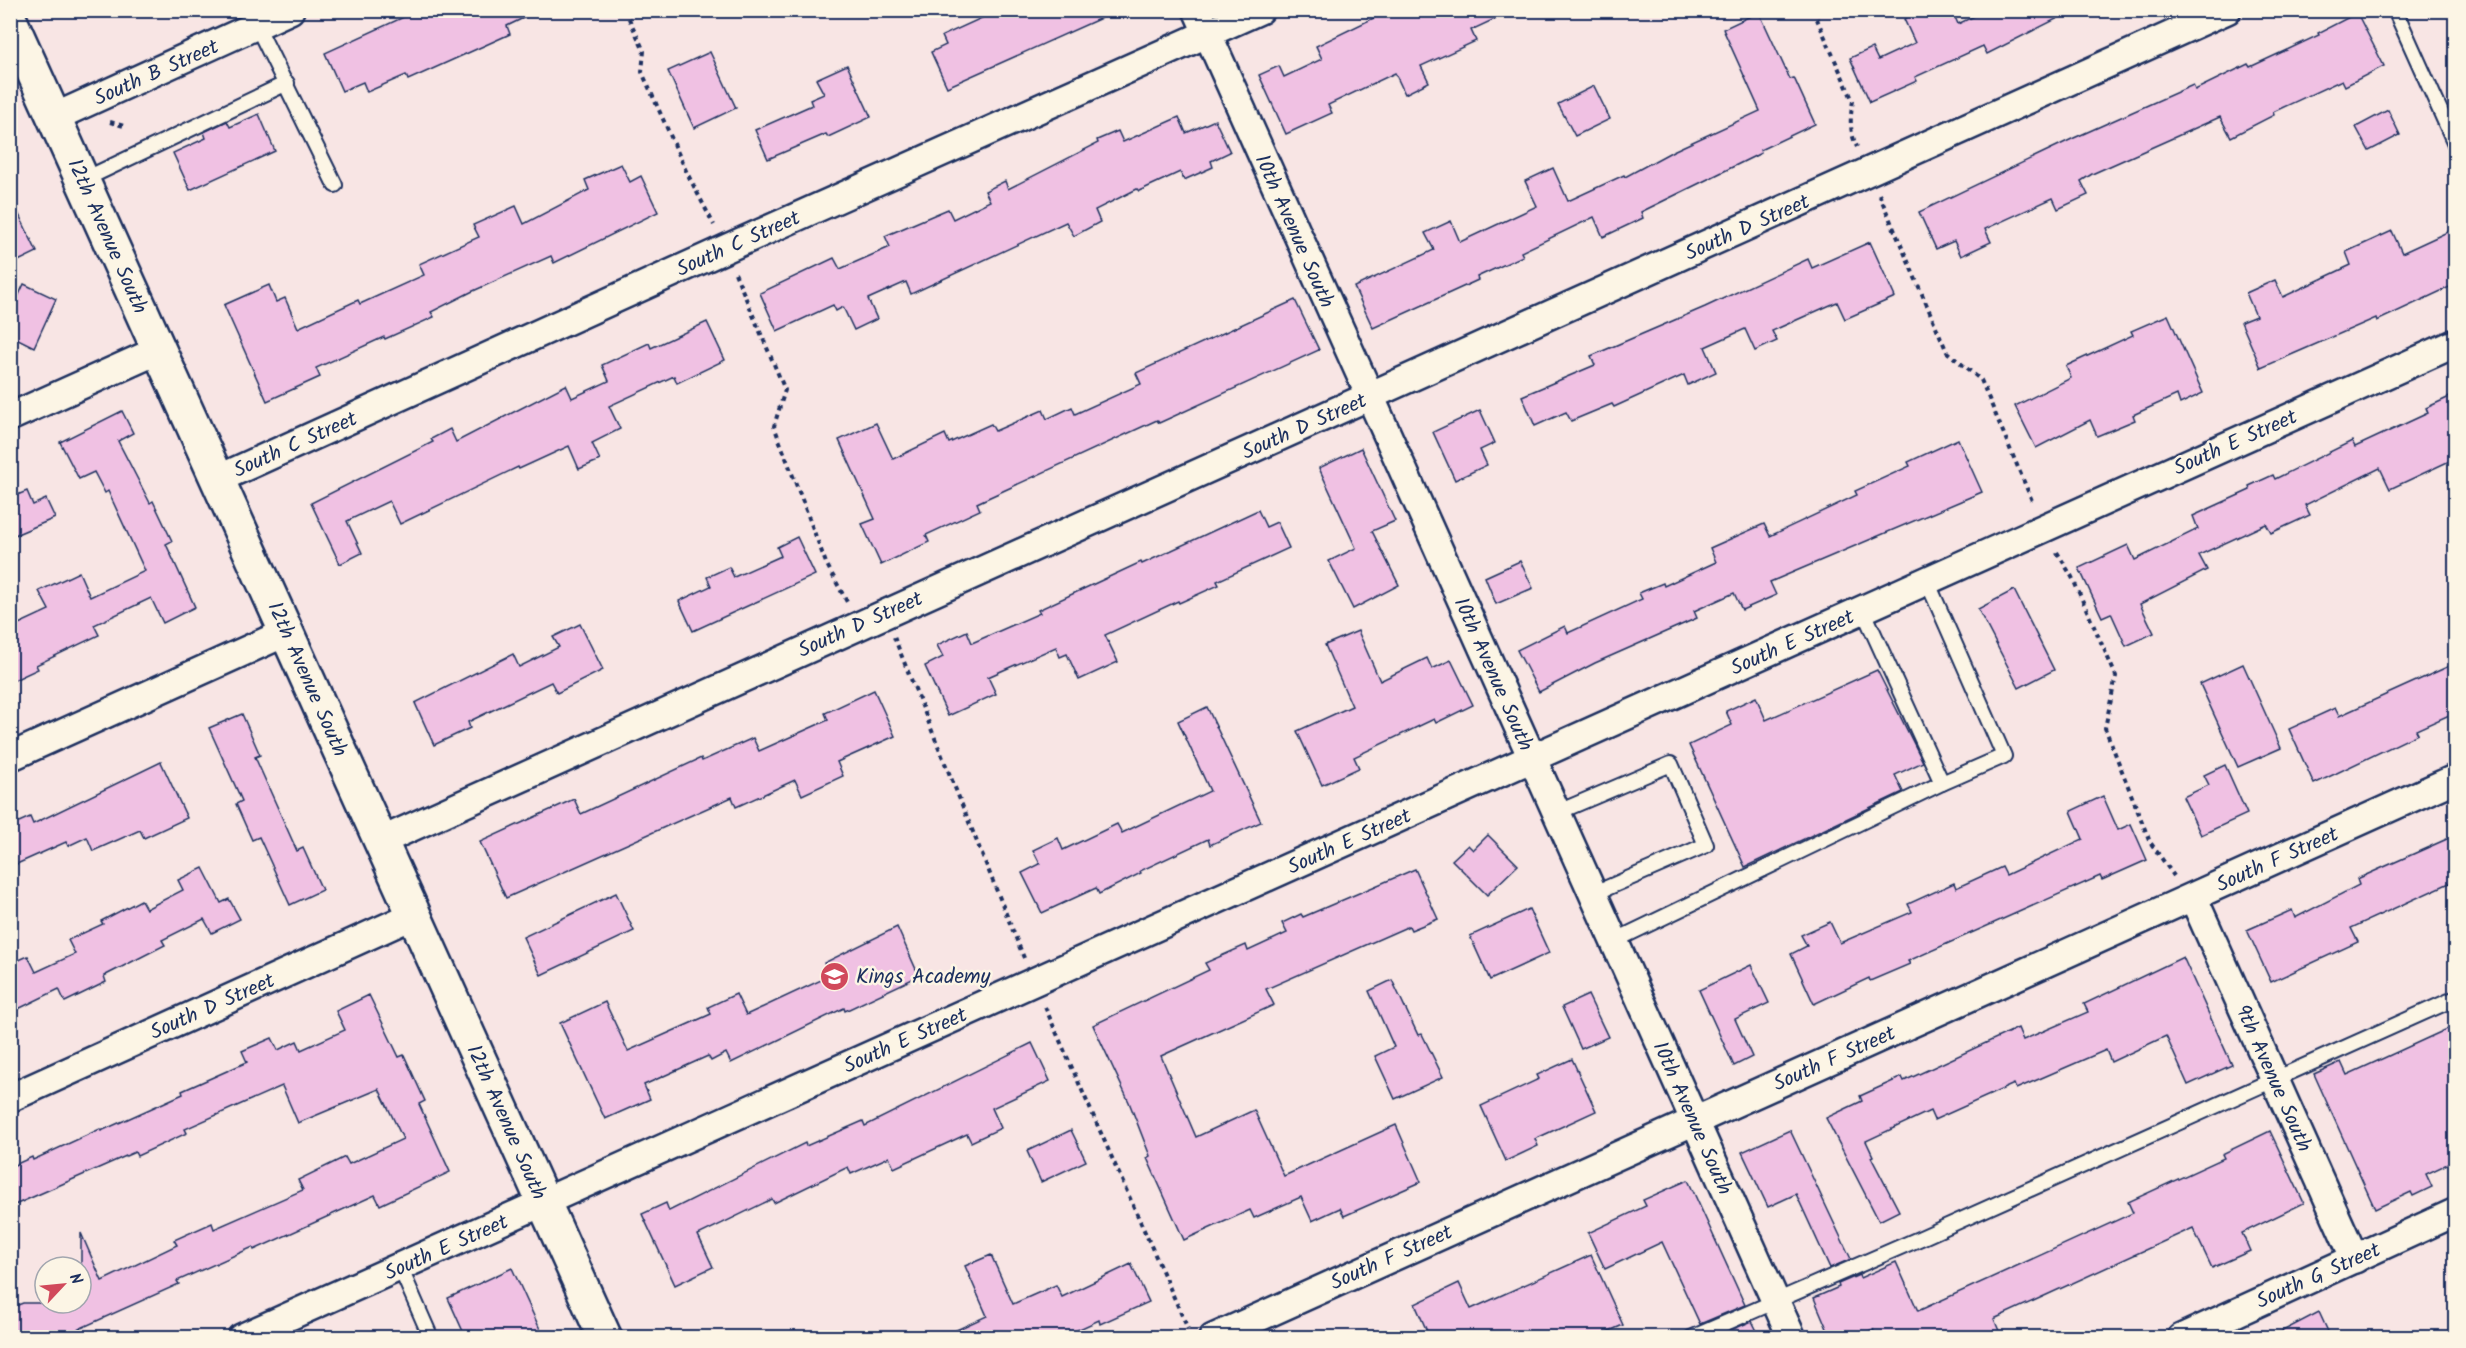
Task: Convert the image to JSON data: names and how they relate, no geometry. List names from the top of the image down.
{
  "streets": {
    "street": [
      "South B Street",
      "South D Street",
      "10th Avenue South",
      "12th Avenue South",
      "South C Street",
      "South E Street",
      "South F Street",
      "9th Avenue South",
      "South G Street"
    ]
  },
  "crossings": [
    ["South B Street", "12th Avenue South"],
    ["South D Street", "10th Avenue South"],
    ["South D Street", "12th Avenue South"],
    ["10th Avenue South", "South C Street"],
    ["10th Avenue South", "South E Street"],
    ["10th Avenue South", "South F Street"],
    ["12th Avenue South", "South C Street"],
    ["12th Avenue South", "South E Street"],
    ["South F Street", "9th Avenue South"],
    ["9th Avenue South", "South G Street"]
  ],
  "places": {
    "school or university": ["Kings Academy"]
  },
  "north": "top right"
}
